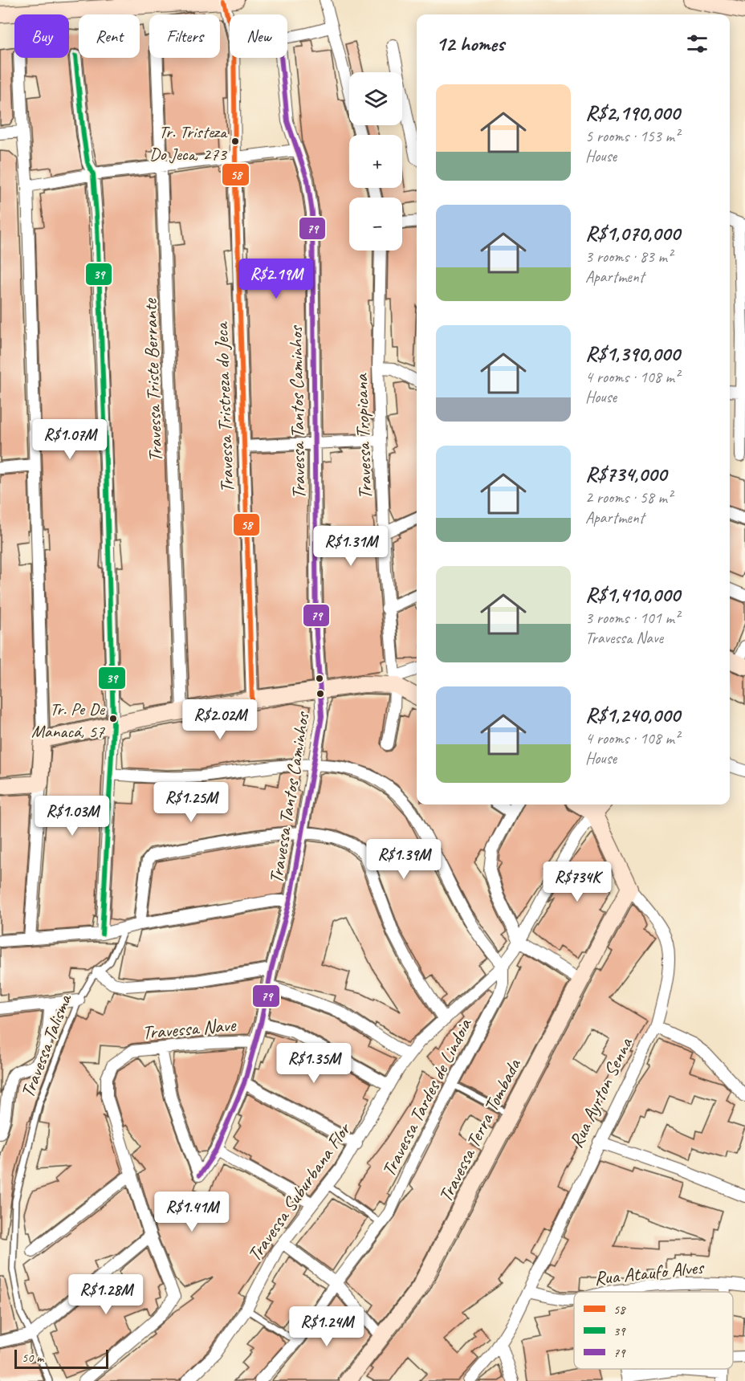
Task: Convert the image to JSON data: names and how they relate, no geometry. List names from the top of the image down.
{
  "streets": {
    "street": [
      "Travessa Triste Berrante",
      "Travessa Tristreza do Jeca",
      "Travessa Tantos Caminhos",
      "Travessa Tropicana",
      "Travessa Nave",
      "Rua Ayrton Senna",
      "Travessa Tardes de Lindoia",
      "Travessa Terra Tombada",
      "Travessa Suburbana Flor",
      "Rua Ataufo Alves"
    ],
    "lane": ["Travessa Talisma"]
  },
  "crossings": [
    ["Travessa Tantos Caminhos", "Travessa Nave"],
    ["Rua Ayrton Senna", "Travessa Tardes de Lindoia"],
    ["Rua Ayrton Senna", "Travessa Terra Tombada"],
    ["Rua Ayrton Senna", "Rua Ataufo Alves"],
    ["Travessa Tardes de Lindoia", "Travessa Suburbana Flor"]
  ],
  "places": ["Tr. Tristeza Do Jeca, 273", "Tr. Pe De Manacá, 57"],
  "lines": ["transit line 58", "transit line 39", "transit line 79"],
  "legend": ["58", "39", "79"],
  "scale_bar": "50 m",
  "page": {
    "chip": [
      "Buy",
      "Rent",
      "Filters",
      "New"
    ],
    "heading": "12 homes",
    "map_buttons": ["+", "−"],
    "list": [
      {
        "name": "R$2,190,000",
        "note": "5 rooms · 153 m² · House"
      },
      {
        "name": "R$1,070,000",
        "note": "3 rooms · 83 m² · Apartment"
      },
      {
        "name": "R$1,390,000",
        "note": "4 rooms · 108 m² · House"
      },
      {
        "name": "R$734,000",
        "note": "2 rooms · 58 m² · Apartment"
      },
      {
        "name": "R$1,410,000",
        "note": "3 rooms · 101 m² · Travessa Nave"
      },
      {
        "name": "R$1,240,000",
        "note": "4 rooms · 108 m² · House"
      }
    ],
    "price": [
      "R$2.19M",
      "R$1.07M",
      "R$1.31M",
      "R$2.02M",
      "R$1.25M",
      "R$1.03M",
      "R$1.39M",
      "R$734K",
      "R$1.35M",
      "R$1.41M",
      "R$1.28M",
      "R$1.24M"
    ],
    "scale": "50 m"
  }
}
